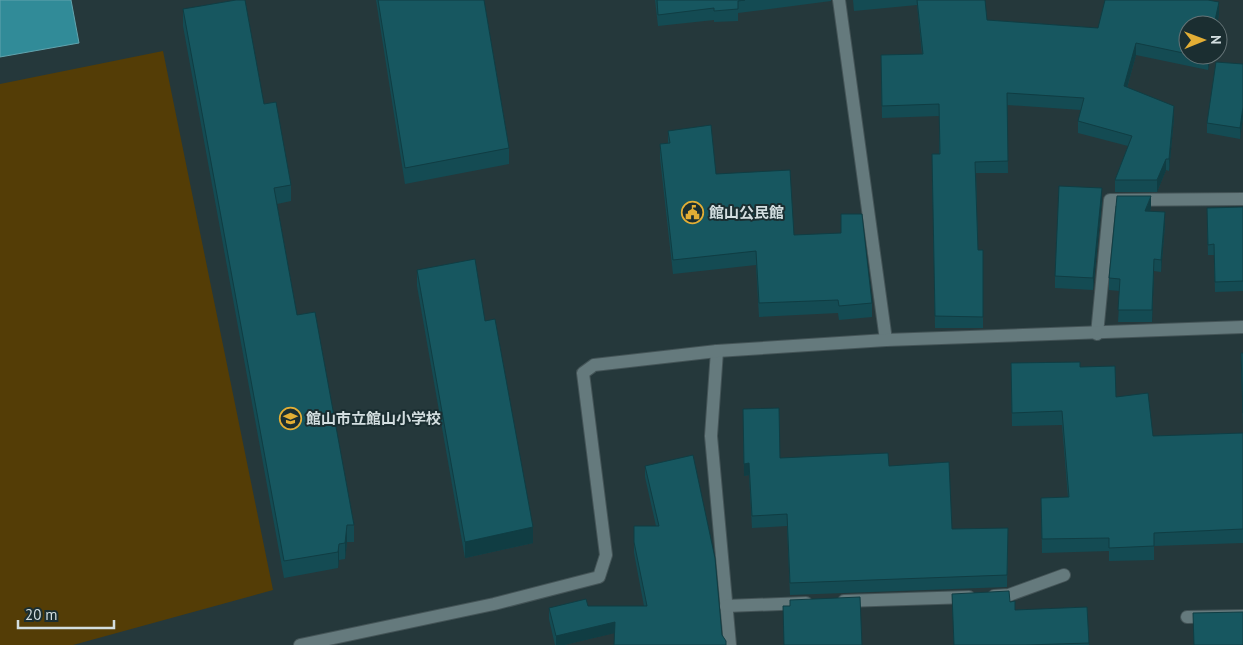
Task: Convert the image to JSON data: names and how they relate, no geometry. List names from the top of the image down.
{
  "places": {
    "public building": ["館山公民館"],
    "school or university": ["館山市立館山小学校"]
  },
  "scale_bar": "20 m",
  "north": "right"
}
